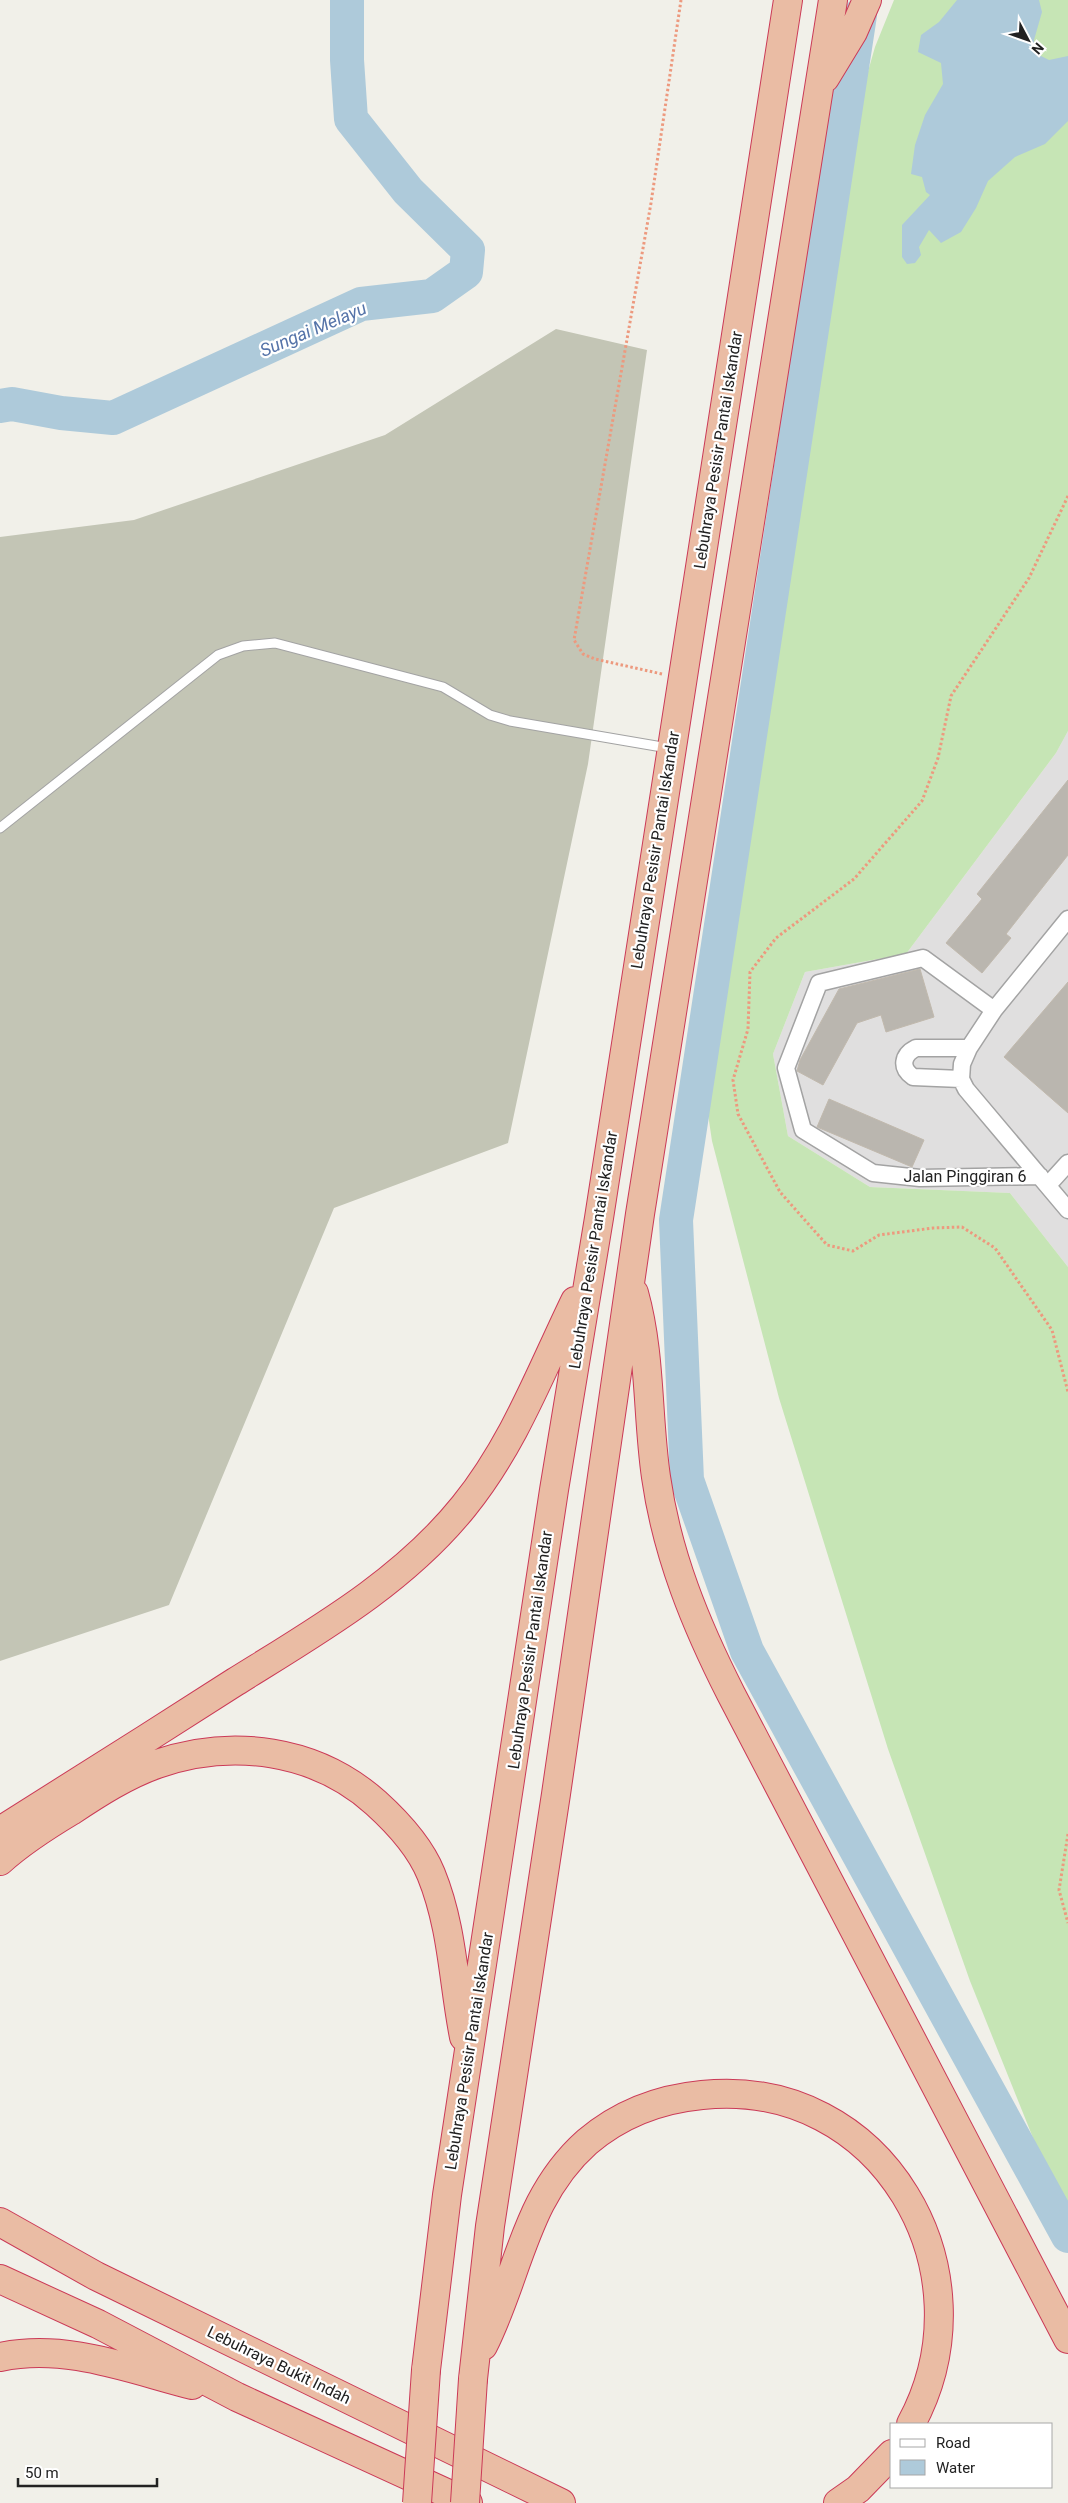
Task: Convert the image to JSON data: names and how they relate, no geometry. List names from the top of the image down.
{
  "streets": {
    "highway": ["Lebuhraya Pesisir Pantai Iskandar", "Lebuhraya Bukit Indah"],
    "street": ["Jalan Pinggiran 6"]
  },
  "water": ["Sungai Melayu"],
  "legend": ["Road", "Water"],
  "scale_bar": "50 m",
  "north": "bottom right"
}
